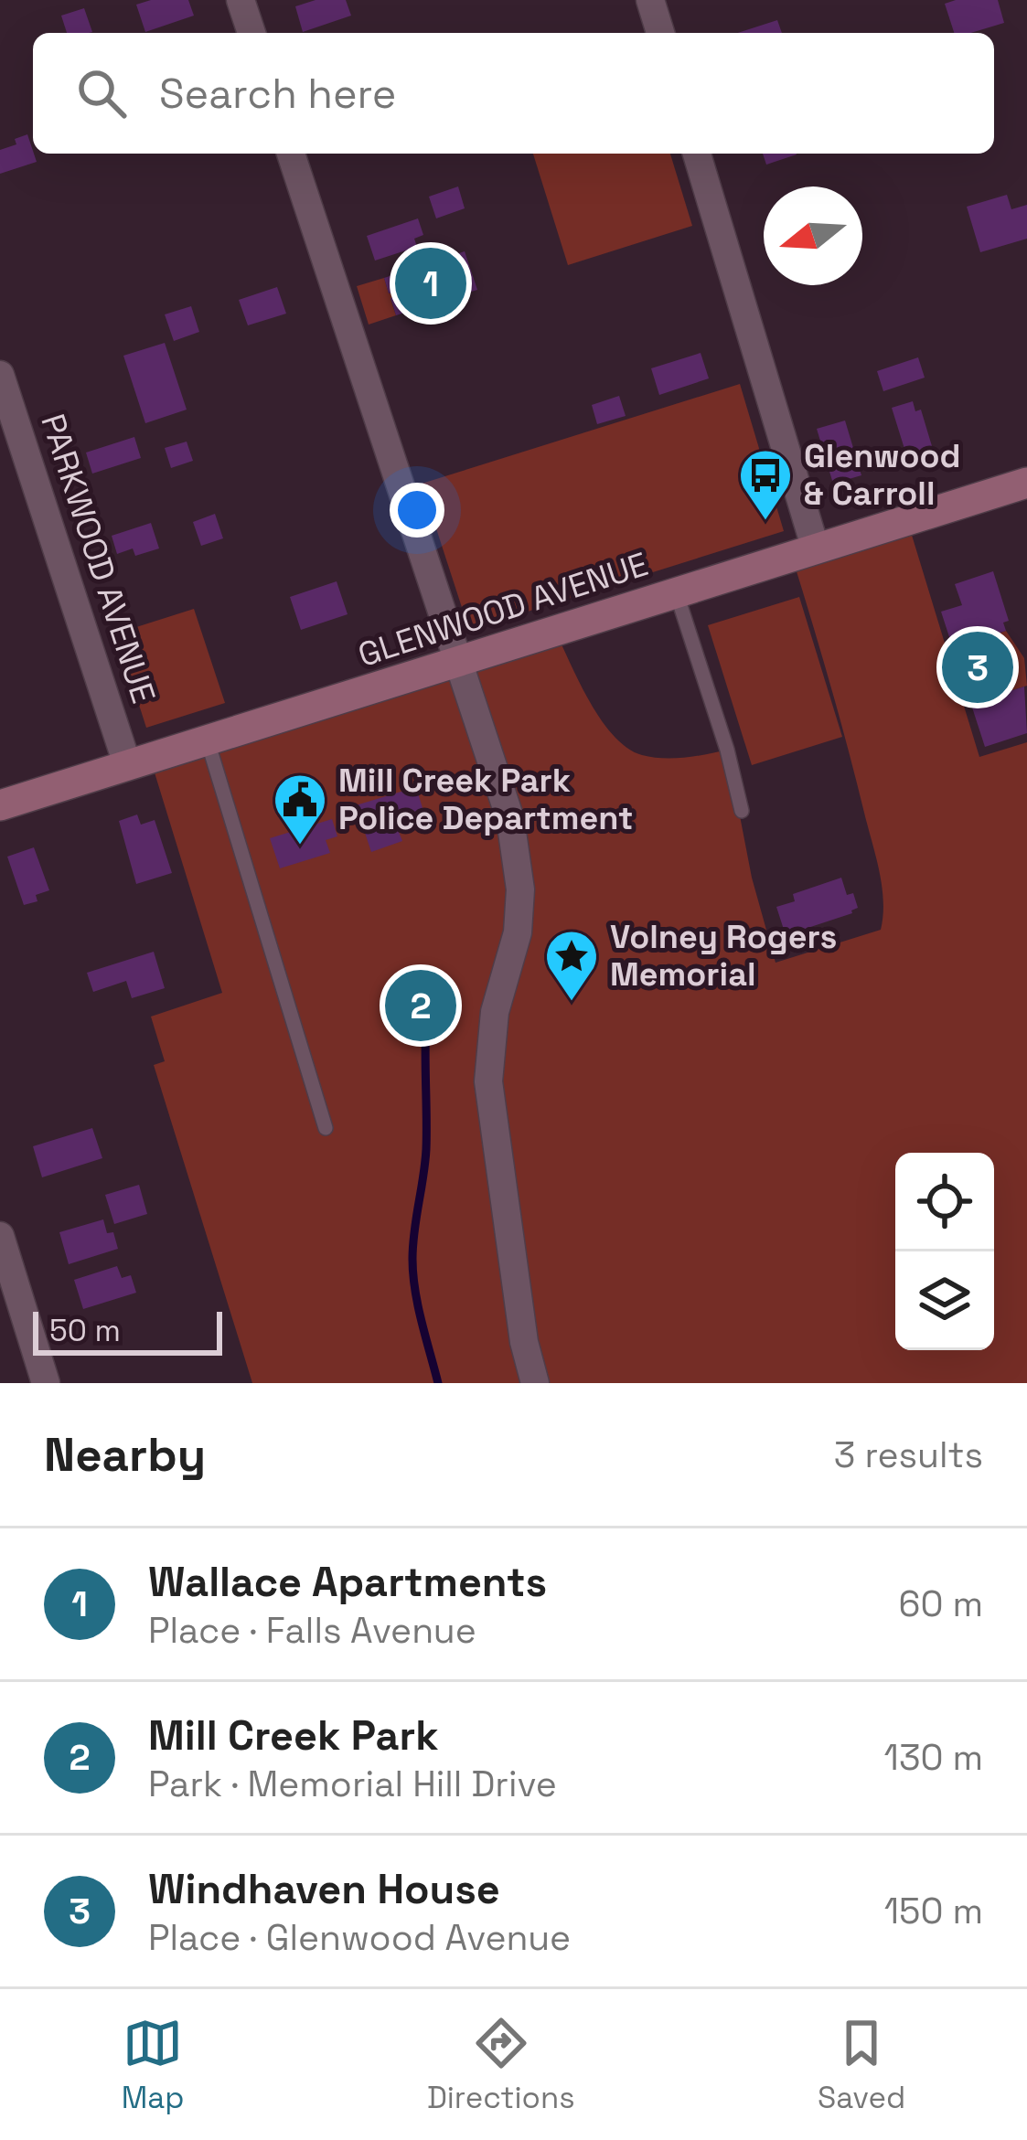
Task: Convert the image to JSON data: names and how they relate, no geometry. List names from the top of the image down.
{
  "streets": {
    "main road": ["GLENWOOD AVENUE"],
    "street": ["PARKWOOD AVENUE"]
  },
  "crossings": [
    ["PARKWOOD AVENUE", "GLENWOOD AVENUE"]
  ],
  "places": {
    "bus stop": ["Glenwood & Carroll"],
    "public building": ["Mill Creek Park Police Department"],
    "place": ["Volney Rogers Memorial"]
  },
  "scale_bar": "50 m",
  "north": "left",
  "page": {
    "search": "Search here",
    "pins": ["1", "3", "2"],
    "scale": "50 m",
    "heading": ["Nearby", "3 results"],
    "list": [
      {
        "mark": "1",
        "name": "Wallace Apartments",
        "note": "Place · Falls Avenue",
        "value": "60 m"
      },
      {
        "mark": "2",
        "name": "Mill Creek Park",
        "note": "Park · Memorial Hill Drive",
        "value": "130 m"
      },
      {
        "mark": "3",
        "name": "Windhaven House",
        "note": "Place · Glenwood Avenue",
        "value": "150 m"
      }
    ],
    "nav": ["Map", "Directions", "Saved"]
  }
}
